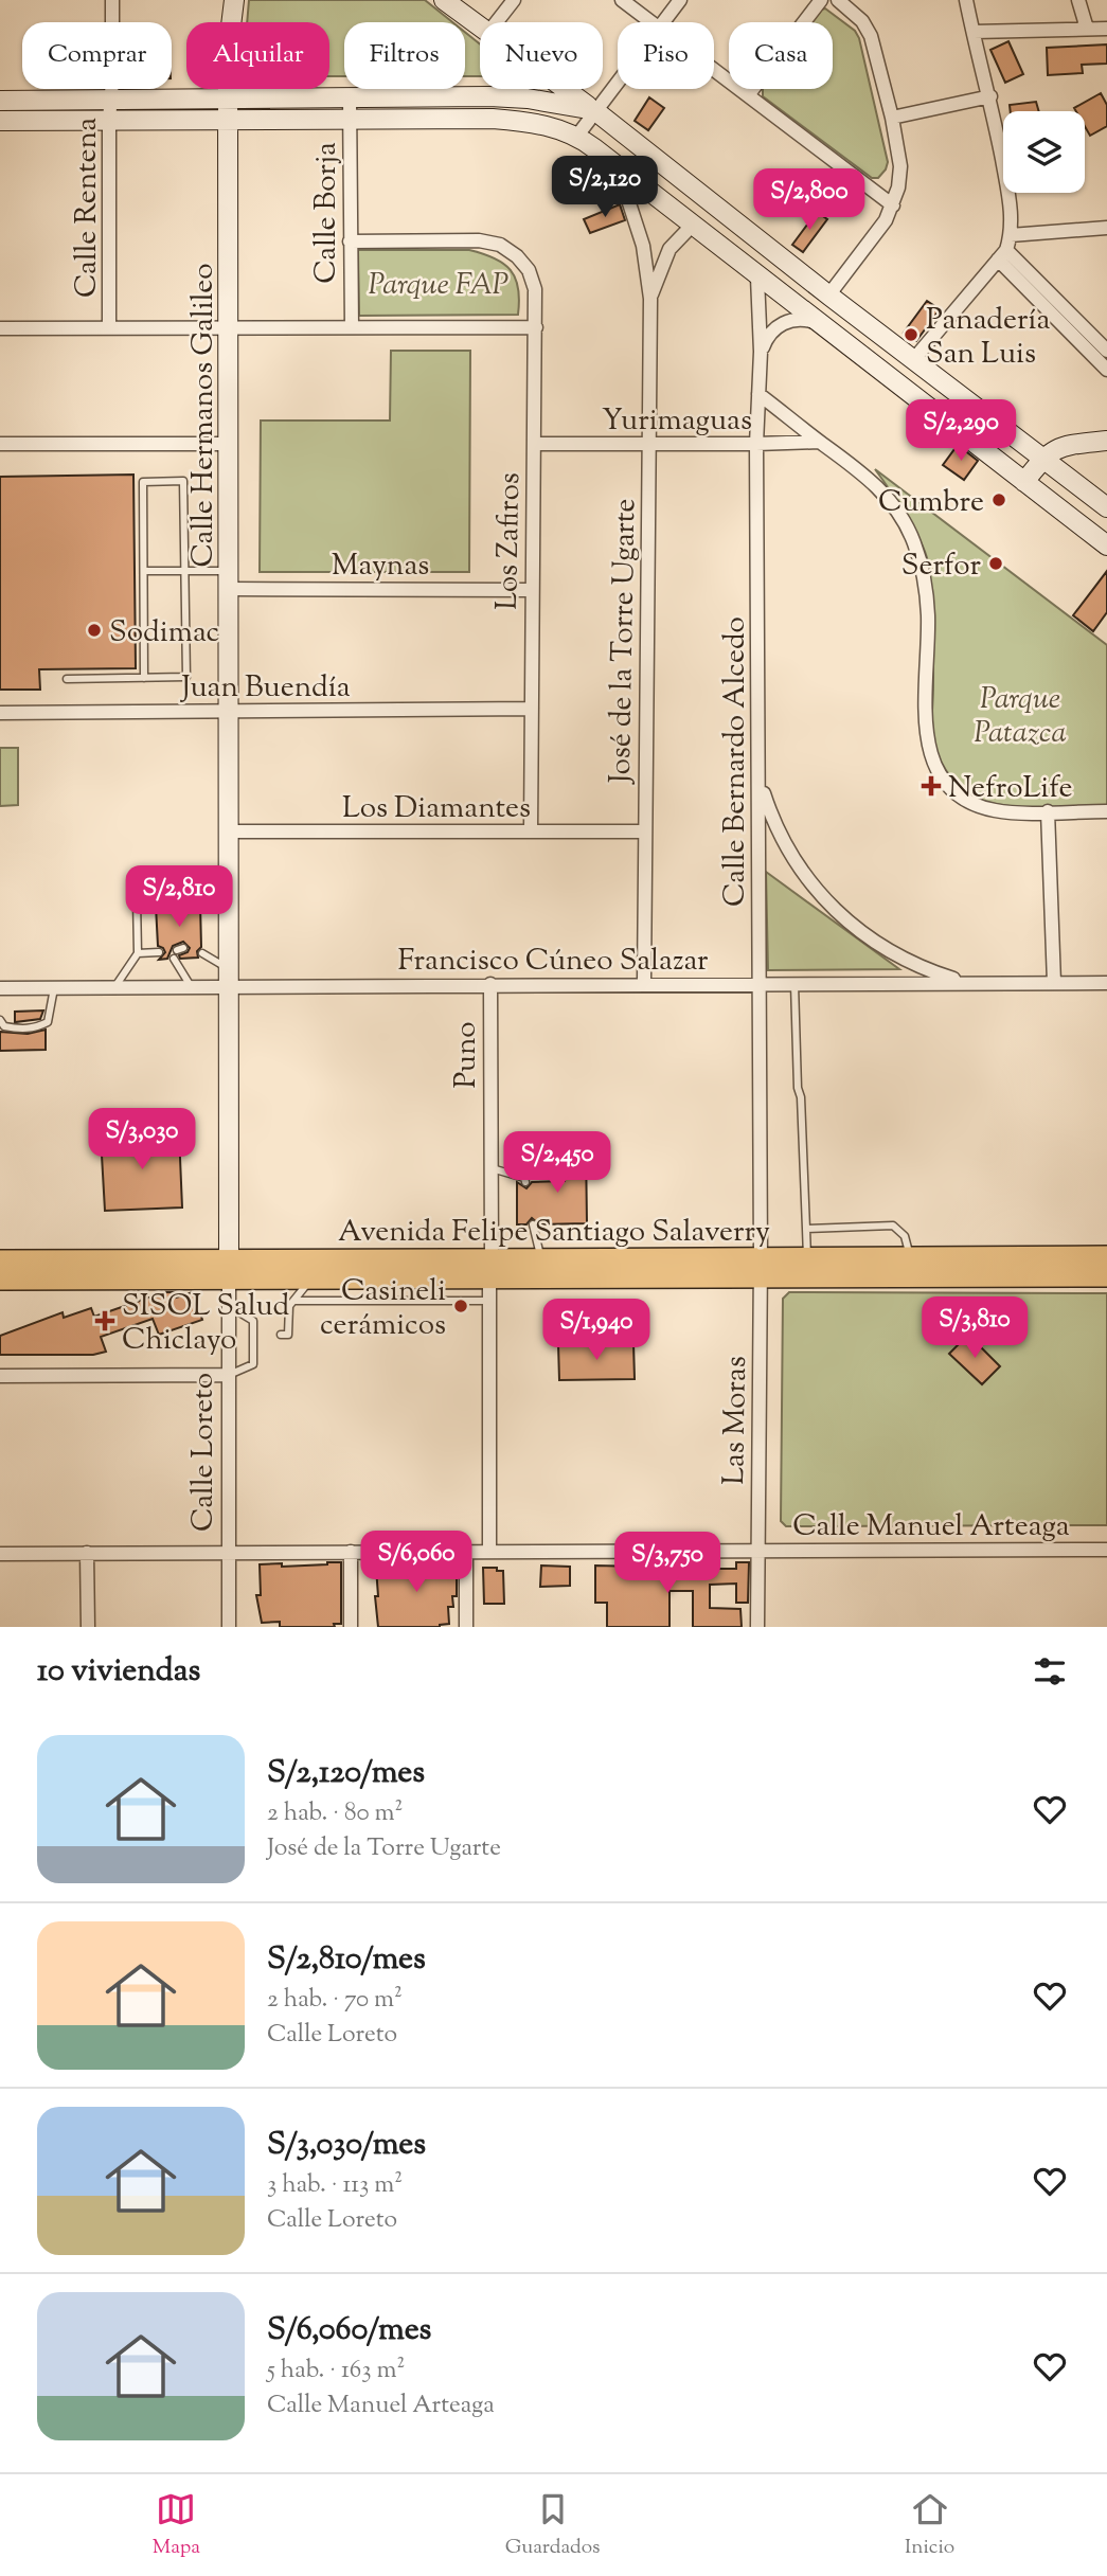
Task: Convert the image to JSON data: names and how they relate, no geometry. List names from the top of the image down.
{
  "streets": {
    "main road": ["Calle Hermanos Galileo", "Avenida Felipe Santiago Salaverry", "Calle Loreto"],
    "street": [
      "Calle Rentena",
      "Calle Borja",
      "Yurimaguas",
      "Los Zafiros",
      "Maynas",
      "José de la Torre Ugarte",
      "Juan Buendía",
      "Calle Bernardo Alcedo",
      "Los Diamantes",
      "Francisco Cúneo Salazar",
      "Puno",
      "Las Moras",
      "Calle Manuel Arteaga"
    ]
  },
  "crossings": [
    ["Calle Borja", "Los Zafiros"],
    ["Calle Hermanos Galileo", "Maynas"],
    ["Calle Hermanos Galileo", "Juan Buendía"],
    ["Calle Hermanos Galileo", "Los Diamantes"],
    ["Calle Hermanos Galileo", "Calle Loreto"],
    ["Yurimaguas", "Los Zafiros"],
    ["Yurimaguas", "José de la Torre Ugarte"],
    ["Yurimaguas", "Calle Bernardo Alcedo"],
    ["Los Zafiros", "Maynas"],
    ["Los Zafiros", "Juan Buendía"],
    ["Los Zafiros", "Los Diamantes"],
    ["José de la Torre Ugarte", "Los Diamantes"],
    ["José de la Torre Ugarte", "Francisco Cúneo Salazar"],
    ["Calle Bernardo Alcedo", "Francisco Cúneo Salazar"],
    ["Calle Bernardo Alcedo", "Avenida Felipe Santiago Salaverry"],
    ["Calle Bernardo Alcedo", "Las Moras"],
    ["Los Diamantes", "Calle Loreto"],
    ["Francisco Cúneo Salazar", "Puno"],
    ["Francisco Cúneo Salazar", "Calle Loreto"],
    ["Puno", "Avenida Felipe Santiago Salaverry"],
    ["Puno", "Calle Manuel Arteaga"],
    ["Avenida Felipe Santiago Salaverry", "Las Moras"],
    ["Avenida Felipe Santiago Salaverry", "Calle Loreto"],
    ["Las Moras", "Calle Manuel Arteaga"],
    ["Calle Loreto", "Calle Manuel Arteaga"]
  ],
  "parks": ["Parque FAP", "Parque Patazca"],
  "places": {
    "other": [
      "Panadería San Luis",
      "Cumbre",
      "Serfor",
      "Sodimac",
      "Casineli cerámicos"
    ],
    "health": ["NefroLife", "SISOL Salud Chiclayo"]
  },
  "page": {
    "chip": [
      "Comprar",
      "Alquilar",
      "Filtros",
      "Nuevo",
      "Piso",
      "Casa"
    ],
    "price": [
      "S/2,120",
      "S/2,800",
      "S/2,290",
      "S/2,810",
      "S/3,030",
      "S/2,450",
      "S/3,810",
      "S/1,940",
      "S/6,060",
      "S/3,750"
    ],
    "heading": "10 viviendas",
    "list": [
      {
        "name": "S/2,120/mes",
        "note": "2 hab. · 80 m² · José de la Torre Ugarte"
      },
      {
        "name": "S/2,810/mes",
        "note": "2 hab. · 70 m² · Calle Loreto"
      },
      {
        "name": "S/3,030/mes",
        "note": "3 hab. · 113 m² · Calle Loreto"
      },
      {
        "name": "S/6,060/mes",
        "note": "5 hab. · 163 m² · Calle Manuel Arteaga"
      }
    ],
    "tabs": ["Mapa", "Guardados", "Inicio"]
  }
}
